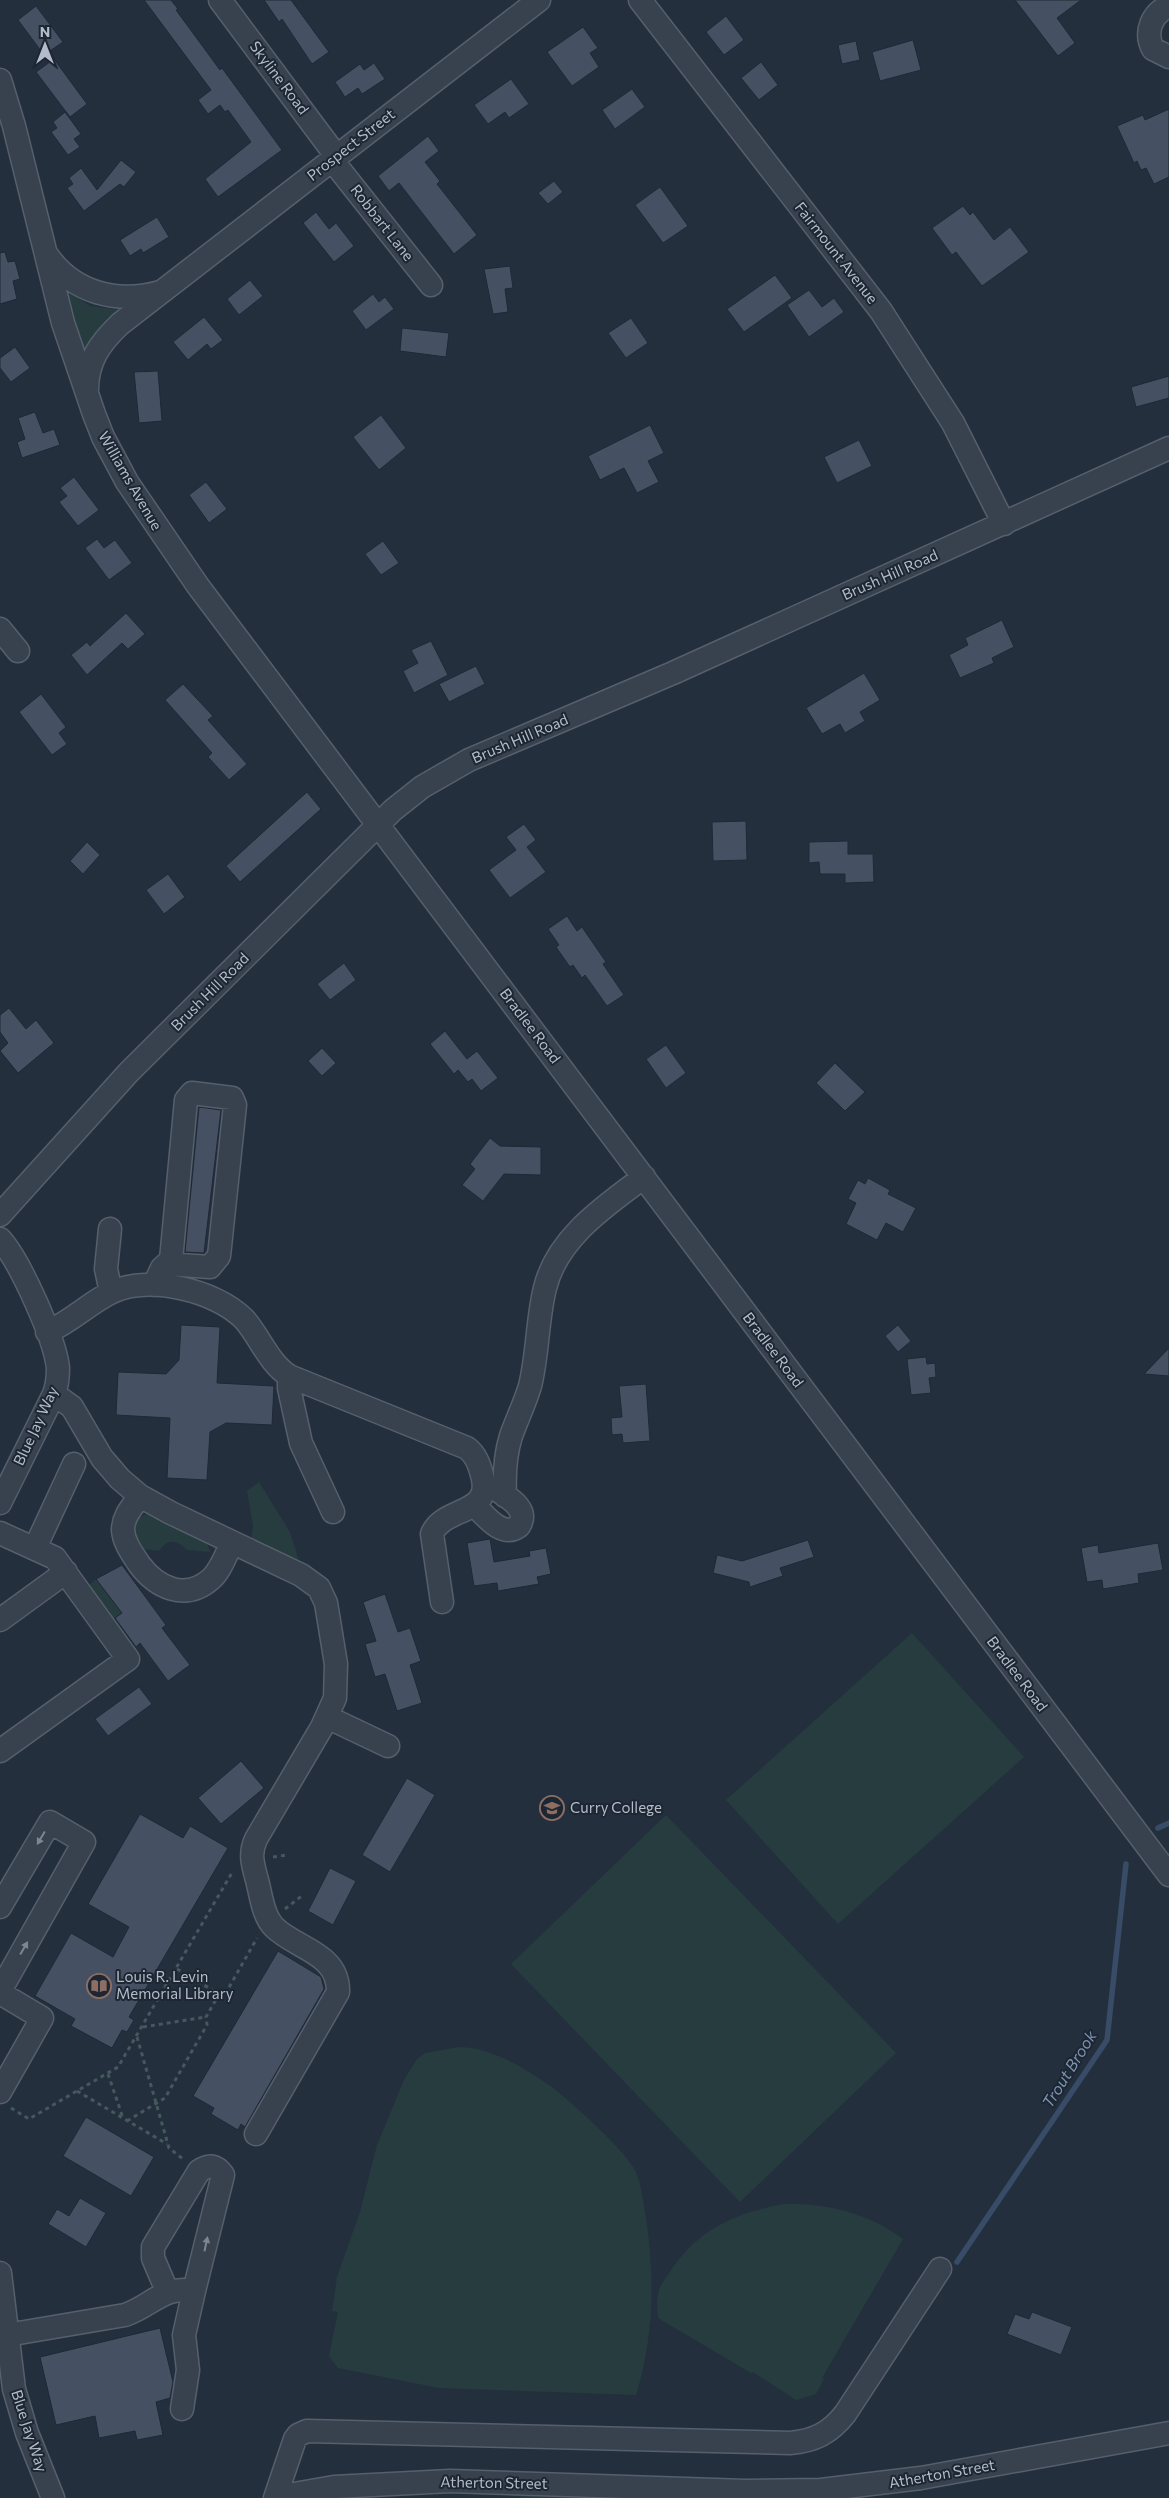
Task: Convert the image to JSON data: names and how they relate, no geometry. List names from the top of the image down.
{
  "streets": {
    "street": [
      "Skyline Road",
      "Prospect Street",
      "Robbart Lane",
      "Fairmount Avenue",
      "Williams Avenue",
      "Brush Hill Road",
      "Bradlee Road",
      "Blue Jay Way",
      "Atherton Street"
    ]
  },
  "crossings": [
    ["Skyline Road", "Prospect Street"],
    ["Skyline Road", "Robbart Lane"],
    ["Prospect Street", "Robbart Lane"],
    ["Prospect Street", "Williams Avenue"],
    ["Fairmount Avenue", "Brush Hill Road"],
    ["Williams Avenue", "Brush Hill Road"],
    ["Williams Avenue", "Bradlee Road"],
    ["Brush Hill Road", "Bradlee Road"]
  ],
  "water": ["Trout Brook"],
  "places": {
    "school or university": ["Curry College"],
    "library": ["Louis R. Levin Memorial Library"]
  },
  "north": "top"
}
